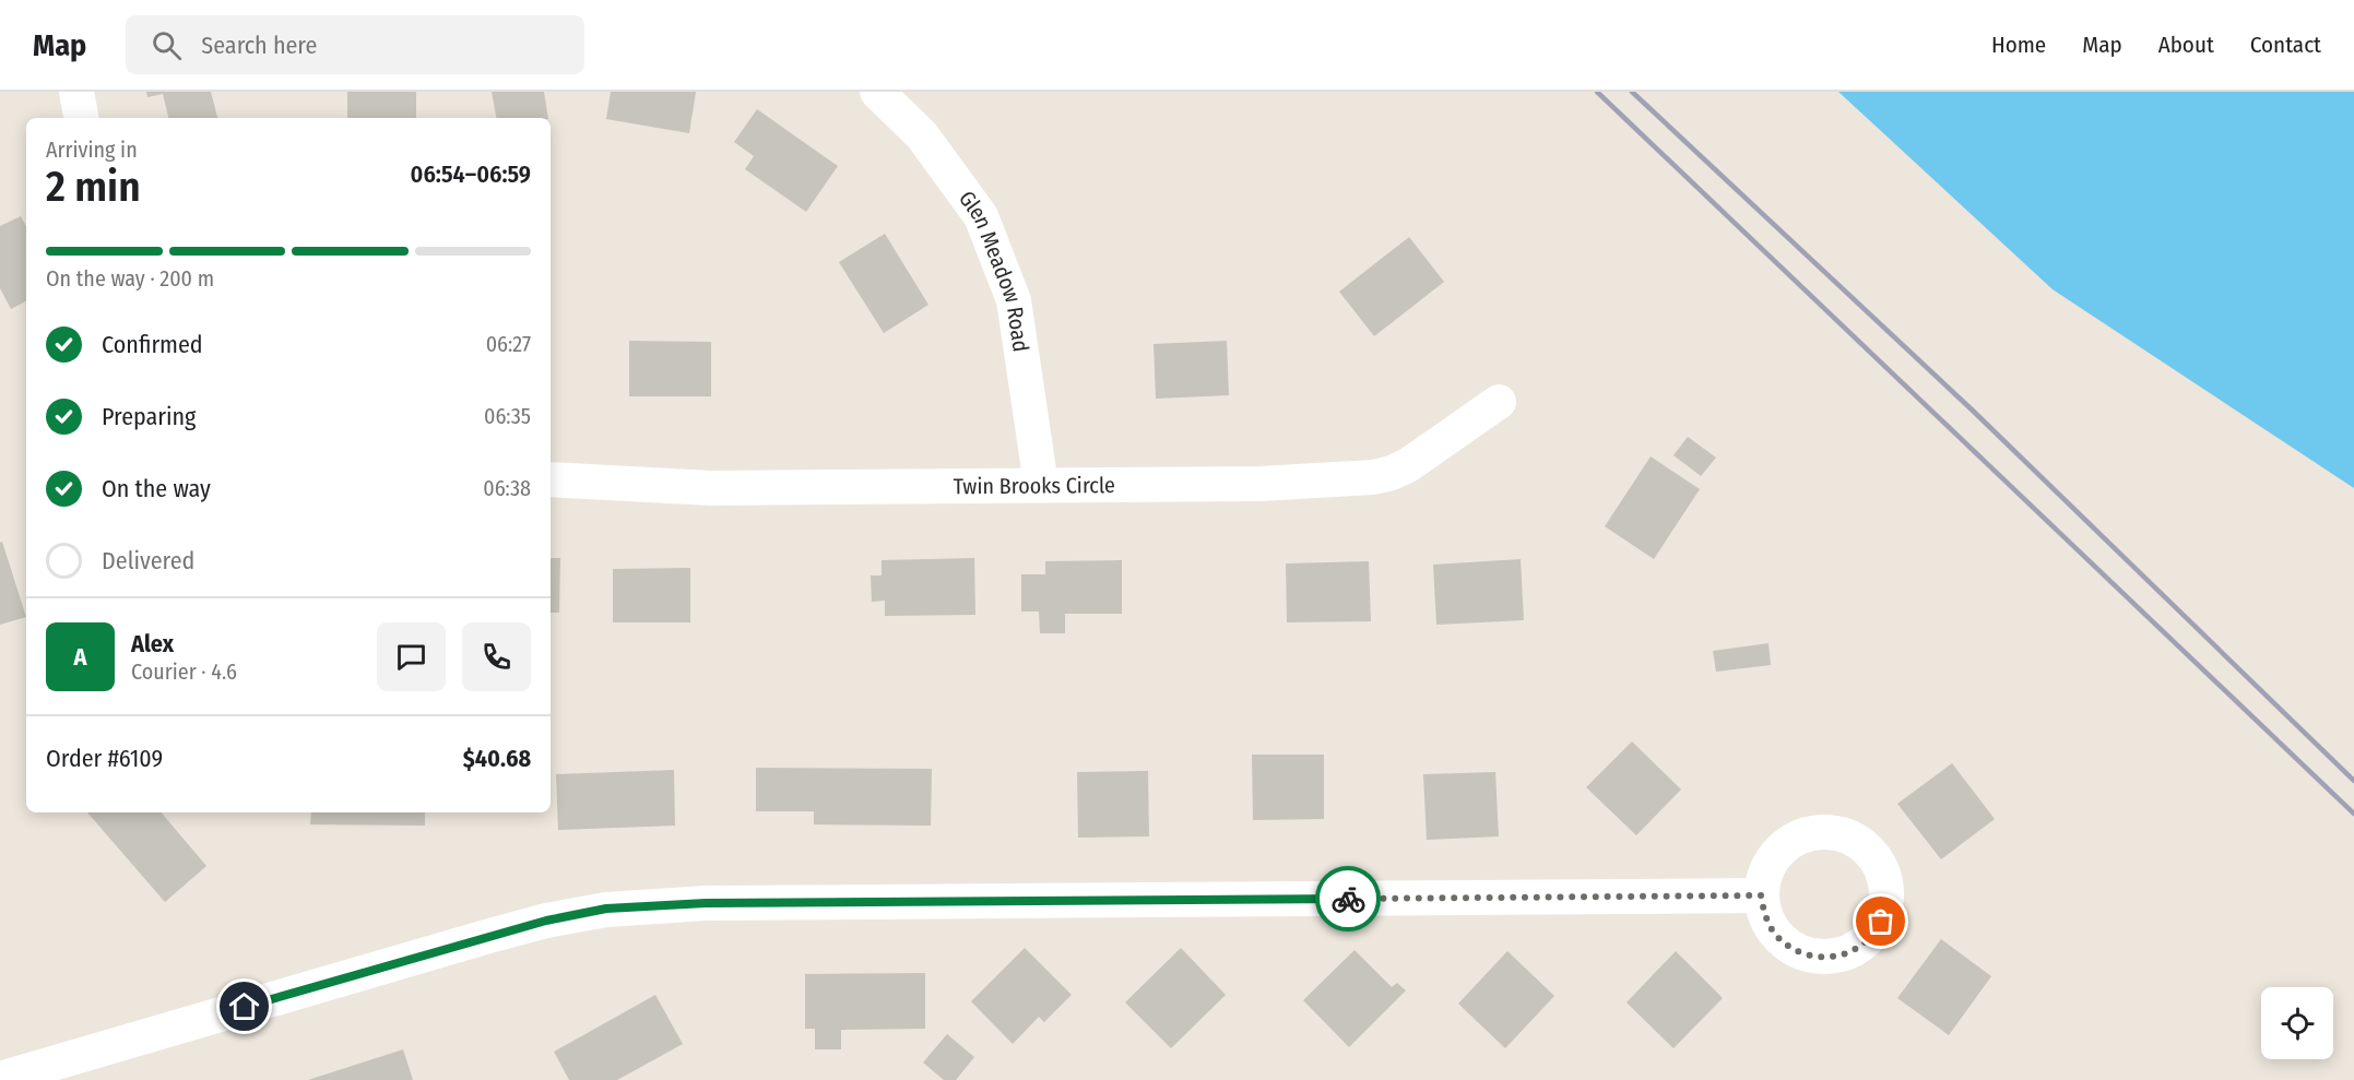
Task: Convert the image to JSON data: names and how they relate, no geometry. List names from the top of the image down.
{
  "streets": {
    "street": ["Glen Meadow Road", "Twin Brooks Circle"]
  },
  "crossings": [
    ["Glen Meadow Road", "Twin Brooks Circle"]
  ],
  "page": {
    "header": "Map",
    "search": "Search here",
    "nav": [
      "Home",
      "Map",
      "About",
      "Contact"
    ],
    "heading": ["2 min", "Arriving in", "06:54–06:59"],
    "panel": [
      "Alex",
      "Courier · 4.6",
      "Order #6109",
      "$40.68"
    ],
    "bar": "On the way · 200 m",
    "list": [
      ["Confirmed", "06:27"],
      ["Preparing", "06:35"],
      ["On the way", "06:38"],
      "Delivered"
    ],
    "round": "A"
  }
}
